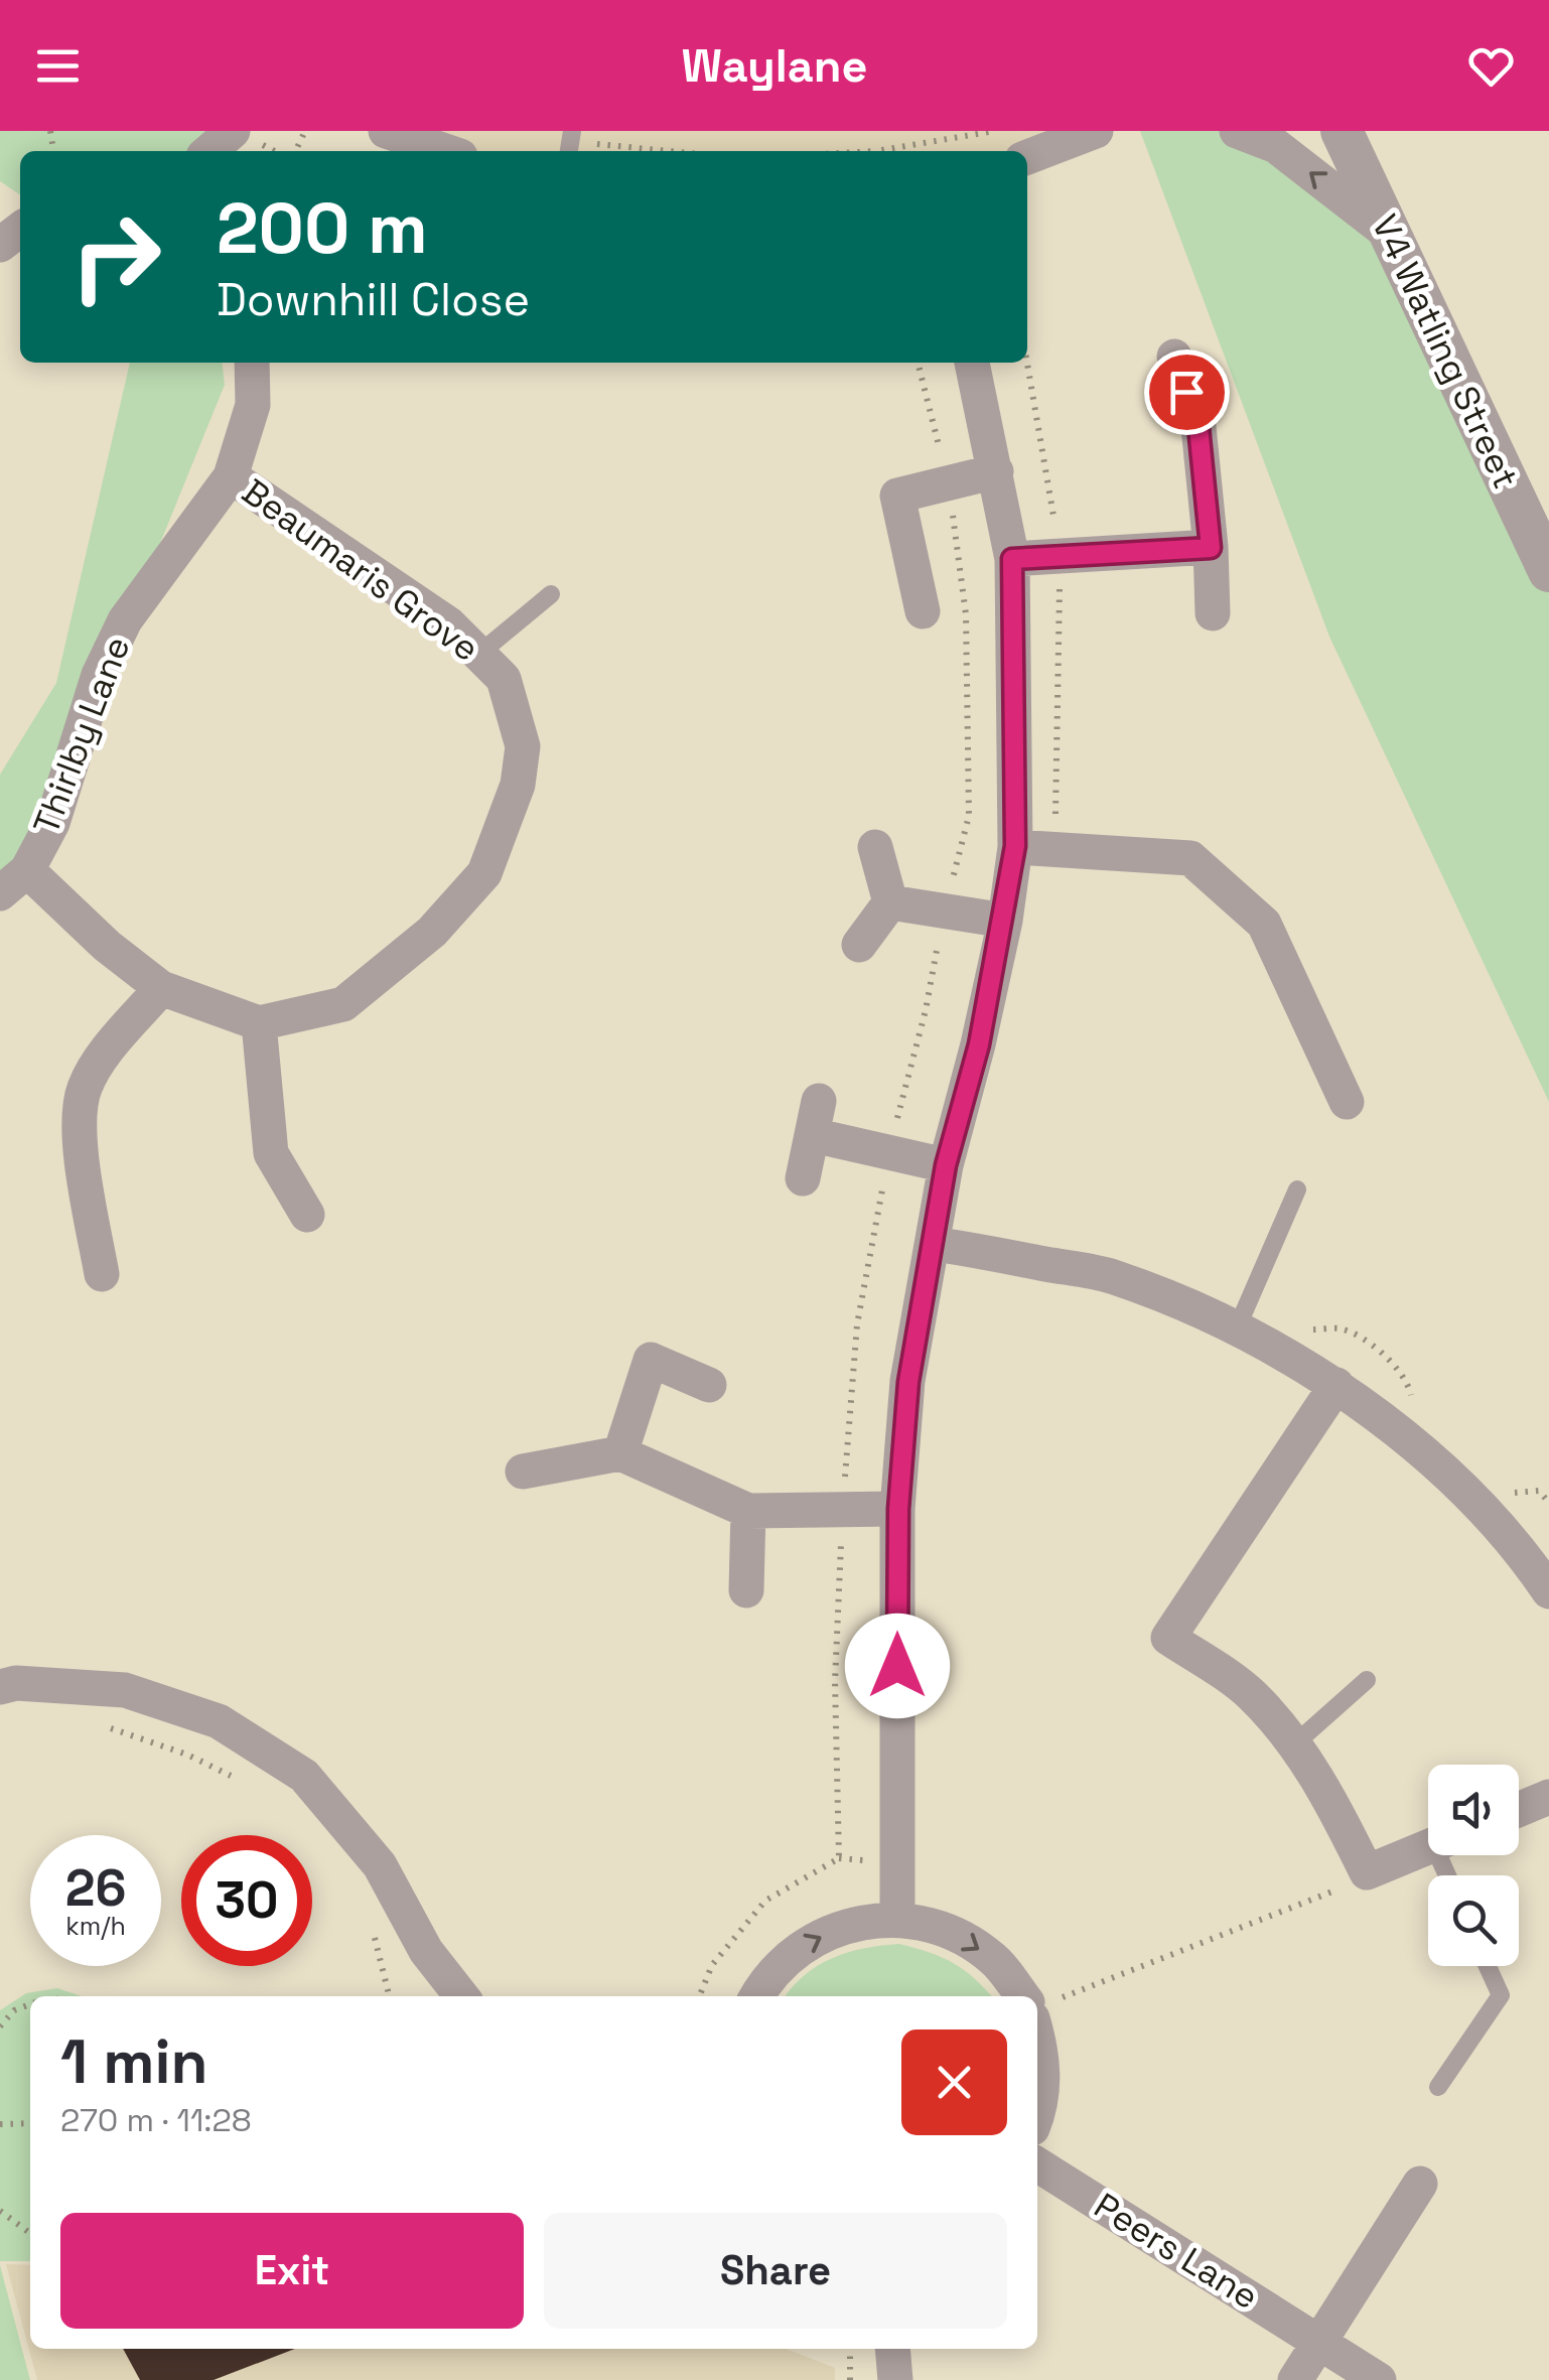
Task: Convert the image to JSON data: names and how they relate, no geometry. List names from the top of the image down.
{
  "streets": {
    "street": [
      "V4 Watling Street",
      "Beaumaris Grove",
      "Thirlby Lane",
      "Peers Lane"
    ]
  },
  "crossings": [
    ["Beaumaris Grove", "Thirlby Lane"]
  ],
  "page": {
    "header": "Waylane",
    "turn": ["200 m", "Downhill Close"],
    "speed": "26 km/h",
    "limit": "30",
    "heading": ["1 min", "270 m · 11:28"],
    "buttons": ["Exit", "Share"]
  }
}
